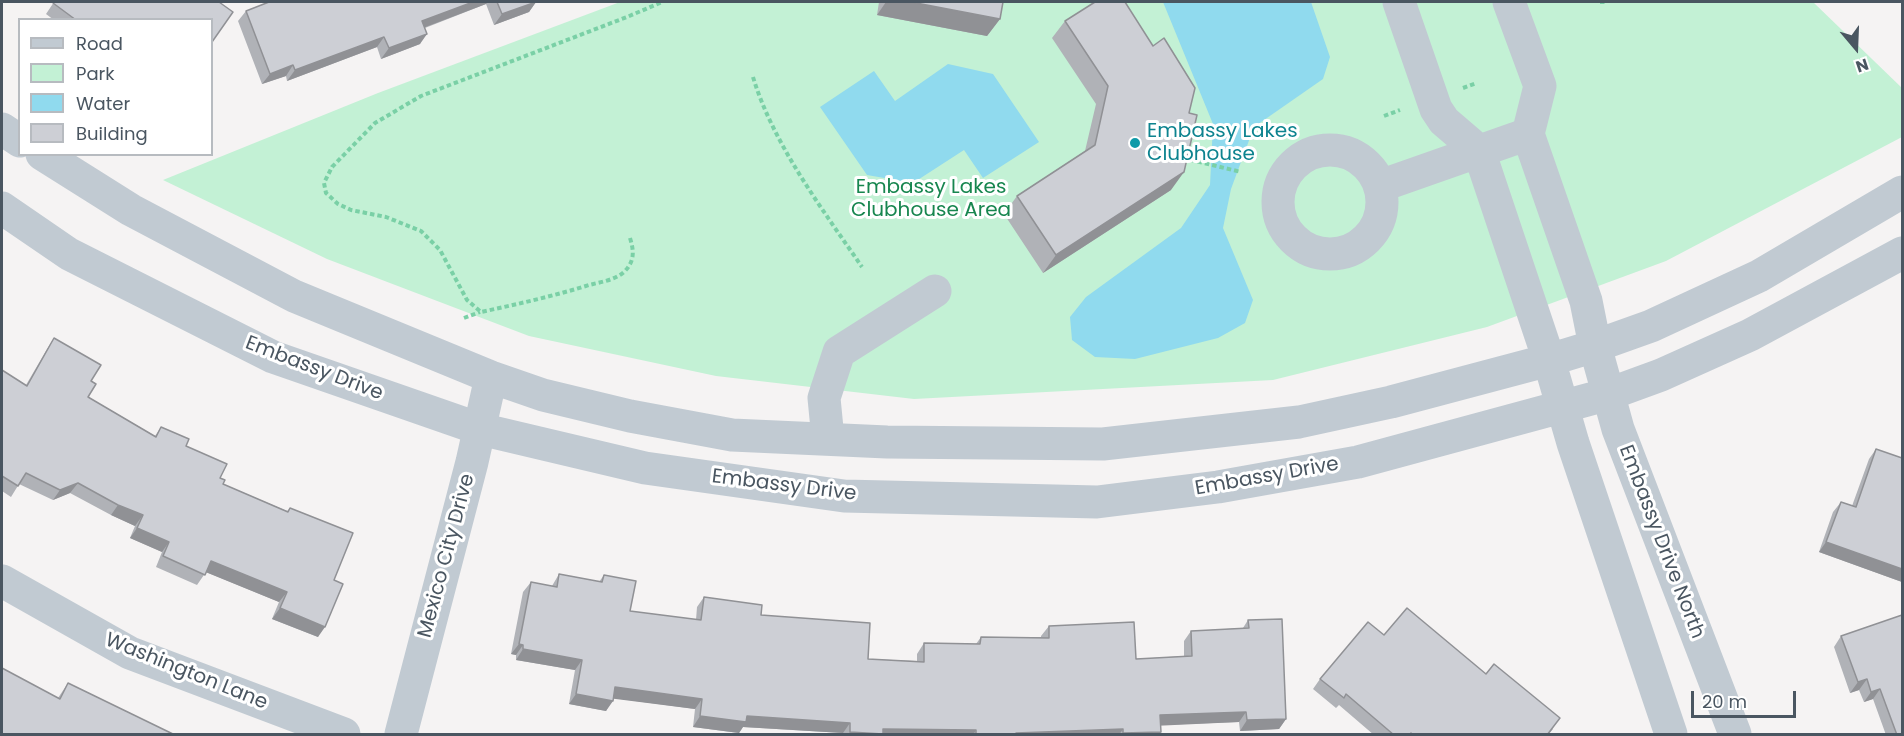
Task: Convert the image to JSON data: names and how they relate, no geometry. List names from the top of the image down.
{
  "streets": {
    "street": [
      "Embassy Drive",
      "Embassy Drive North",
      "Mexico City Drive",
      "Washington Lane"
    ]
  },
  "crossings": [
    ["Embassy Drive", "Embassy Drive North"],
    ["Embassy Drive", "Mexico City Drive"]
  ],
  "parks": ["Embassy Lakes Clubhouse Area"],
  "places": ["Embassy Lakes Clubhouse"],
  "legend": [
    "Road",
    "Park",
    "Water",
    "Building"
  ],
  "scale_bar": "20 m",
  "north": "bottom"
}
